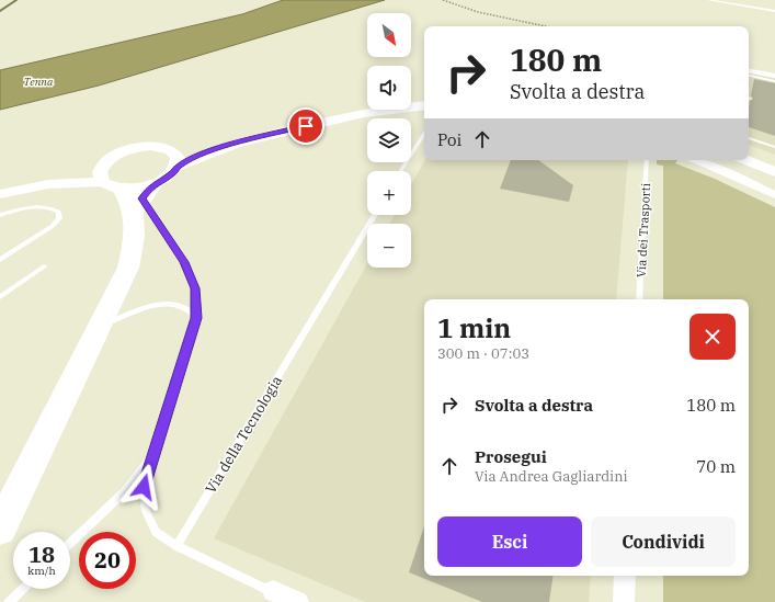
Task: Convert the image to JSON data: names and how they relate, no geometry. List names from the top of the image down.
{
  "streets": {
    "lane": ["Via dei Trasporti", "Via della Tecnologia"]
  },
  "water": ["Tenna"],
  "north": "bottom right",
  "page": {
    "map_buttons": ["+", "−"],
    "turn": ["180 m", "Svolta a destra"],
    "then": "Poi",
    "heading": ["1 min", "300 m · 07:03"],
    "list": [
      {
        "name": "Svolta a destra",
        "value": "180 m"
      },
      {
        "name": "Prosegui",
        "note": "Via Andrea Gagliardini",
        "value": "70 m"
      }
    ],
    "buttons": ["Esci", "Condividi"],
    "speed": "18 km/h",
    "limit": "20"
  }
}
